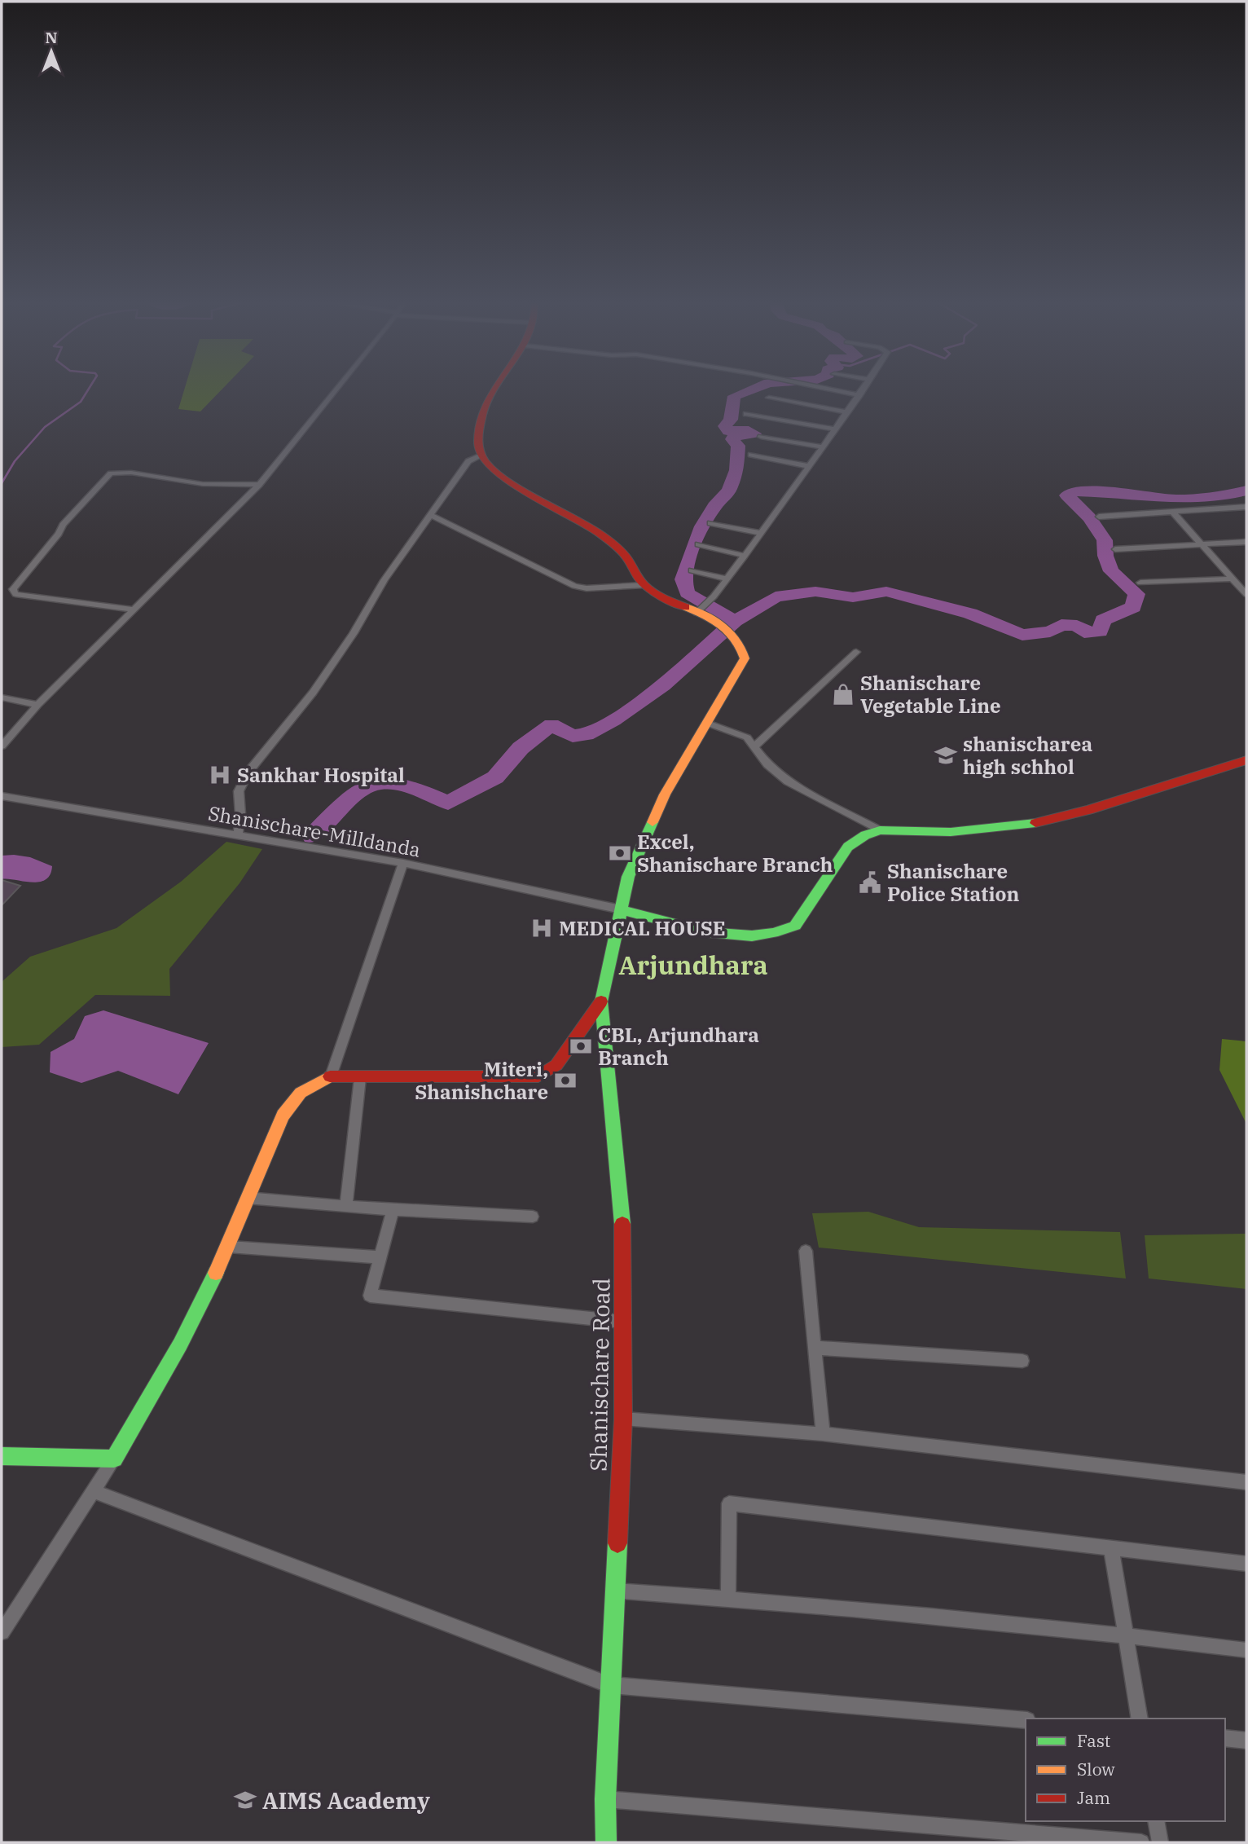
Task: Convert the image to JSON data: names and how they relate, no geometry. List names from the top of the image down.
{
  "streets": {
    "street": ["Shanischare-Milldanda", "Shanischare Road"]
  },
  "crossings": [
    ["Shanischare-Milldanda", "Shanischare Road"]
  ],
  "districts": ["Arjundhara"],
  "places": {
    "shop": ["Shanischare Vegetable Line"],
    "school or university": ["shanischarea high schhol", "AIMS Academy"],
    "hospital": ["Sankhar Hospital", "MEDICAL HOUSE"],
    "bank": ["Excel, Shanischare Branch", "CBL, Arjundhara Branch", "Miteri, Shanishchare"],
    "public building": ["Shanischare Police Station"]
  },
  "legend": ["Fast", "Slow", "Jam"],
  "north": "top"
}
